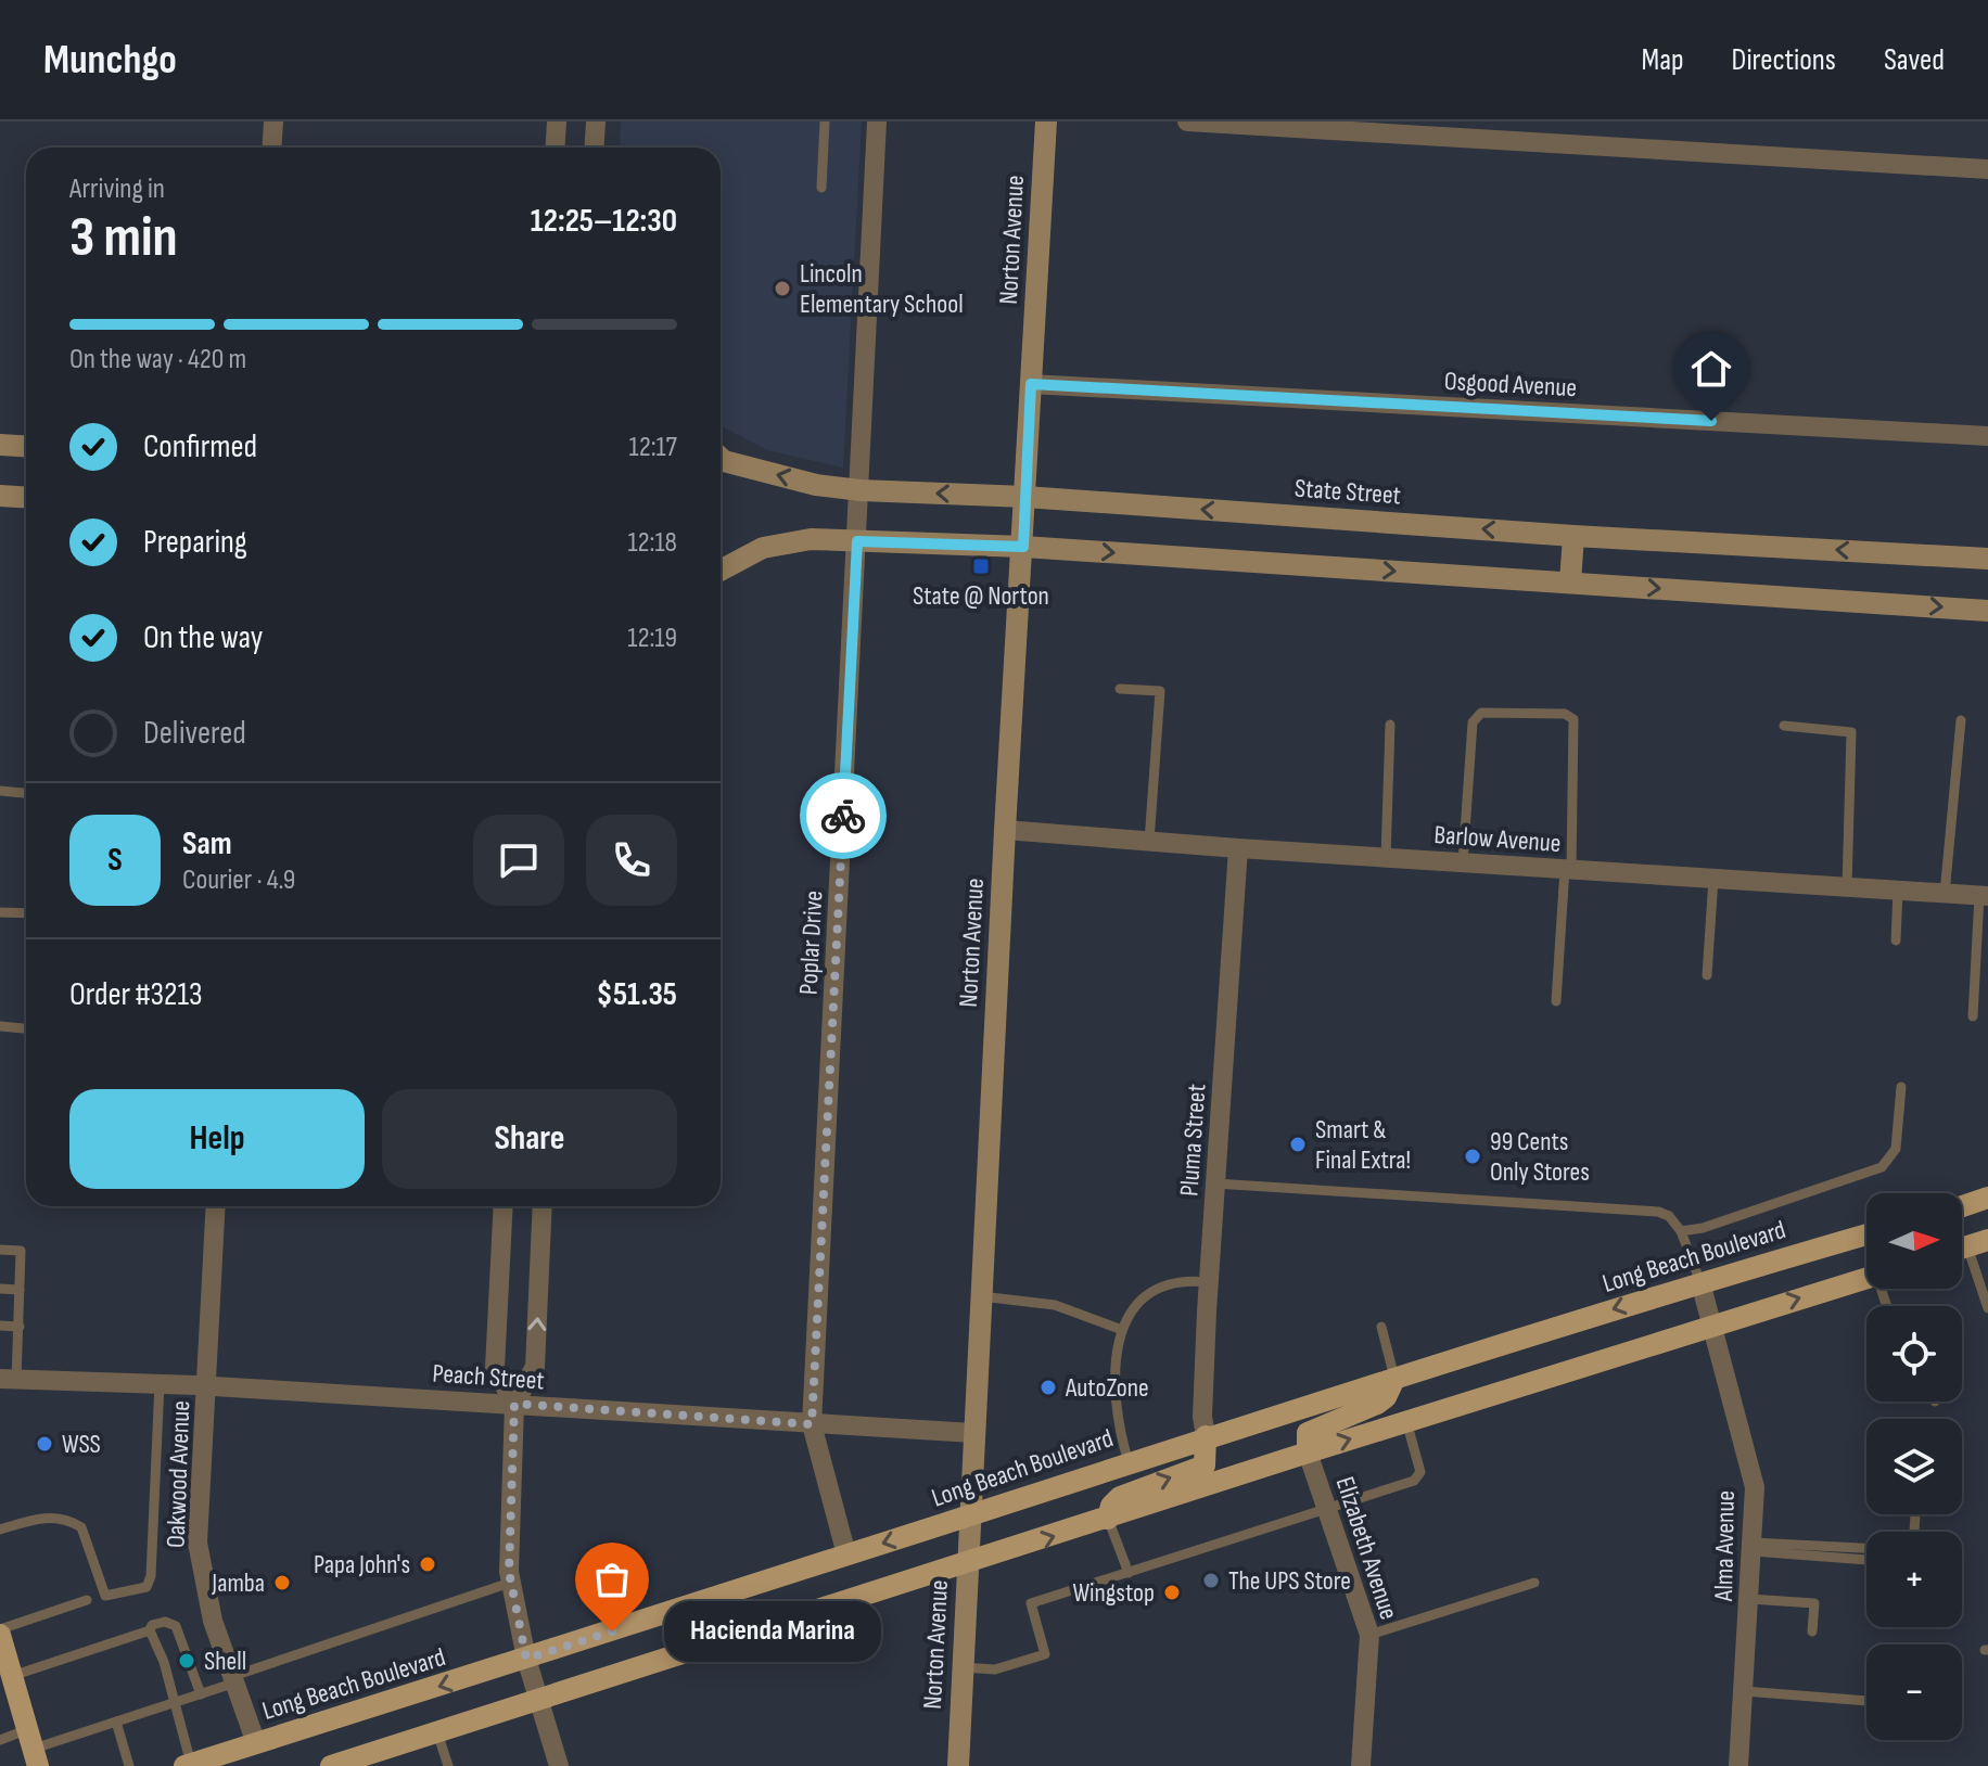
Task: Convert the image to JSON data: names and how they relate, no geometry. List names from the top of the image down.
{
  "streets": {
    "main road": ["Norton Avenue", "State Street", "Long Beach Boulevard"],
    "street": [
      "Osgood Avenue",
      "Barlow Avenue",
      "Poplar Drive",
      "Pluma Street",
      "Peach Street",
      "Oakwood Avenue",
      "Alma Avenue",
      "Elizabeth Avenue"
    ]
  },
  "crossings": [
    ["Norton Avenue", "Osgood Avenue"],
    ["Norton Avenue", "State Street"],
    ["Norton Avenue", "Barlow Avenue"],
    ["Norton Avenue", "Long Beach Boulevard"],
    ["Norton Avenue", "Peach Street"],
    ["State Street", "Poplar Drive"],
    ["Barlow Avenue", "Pluma Street"],
    ["Poplar Drive", "Long Beach Boulevard"],
    ["Poplar Drive", "Peach Street"],
    ["Pluma Street", "Long Beach Boulevard"],
    ["Long Beach Boulevard", "Oakwood Avenue"],
    ["Long Beach Boulevard", "Alma Avenue"],
    ["Peach Street", "Oakwood Avenue"]
  ],
  "places": {
    "other": [
      "Lincoln Elementary School",
      "Smart & Final Extra!",
      "99 Cents Only Stores",
      "AutoZone",
      "WSS",
      "Papa John's",
      "The UPS Store",
      "Jamba",
      "Wingstop",
      "Hacienda Marina",
      "Shell"
    ],
    "transit": ["State @ Norton"]
  },
  "north": "right",
  "page": {
    "header": "Munchgo",
    "nav": ["Map", "Directions", "Saved"],
    "heading": ["3 min", "Arriving in", "12:25–12:30"],
    "panel": [
      "Sam",
      "Courier · 4.9",
      "Order #3213",
      "$51.35"
    ],
    "bar": "On the way · 420 m",
    "list": [
      ["Confirmed", "12:17"],
      ["Preparing", "12:18"],
      ["On the way", "12:19"],
      "Delivered"
    ],
    "round": "S",
    "buttons": ["Help", "Share"],
    "map_buttons": ["+", "−"],
    "bubble": "Hacienda Marina"
  }
}
